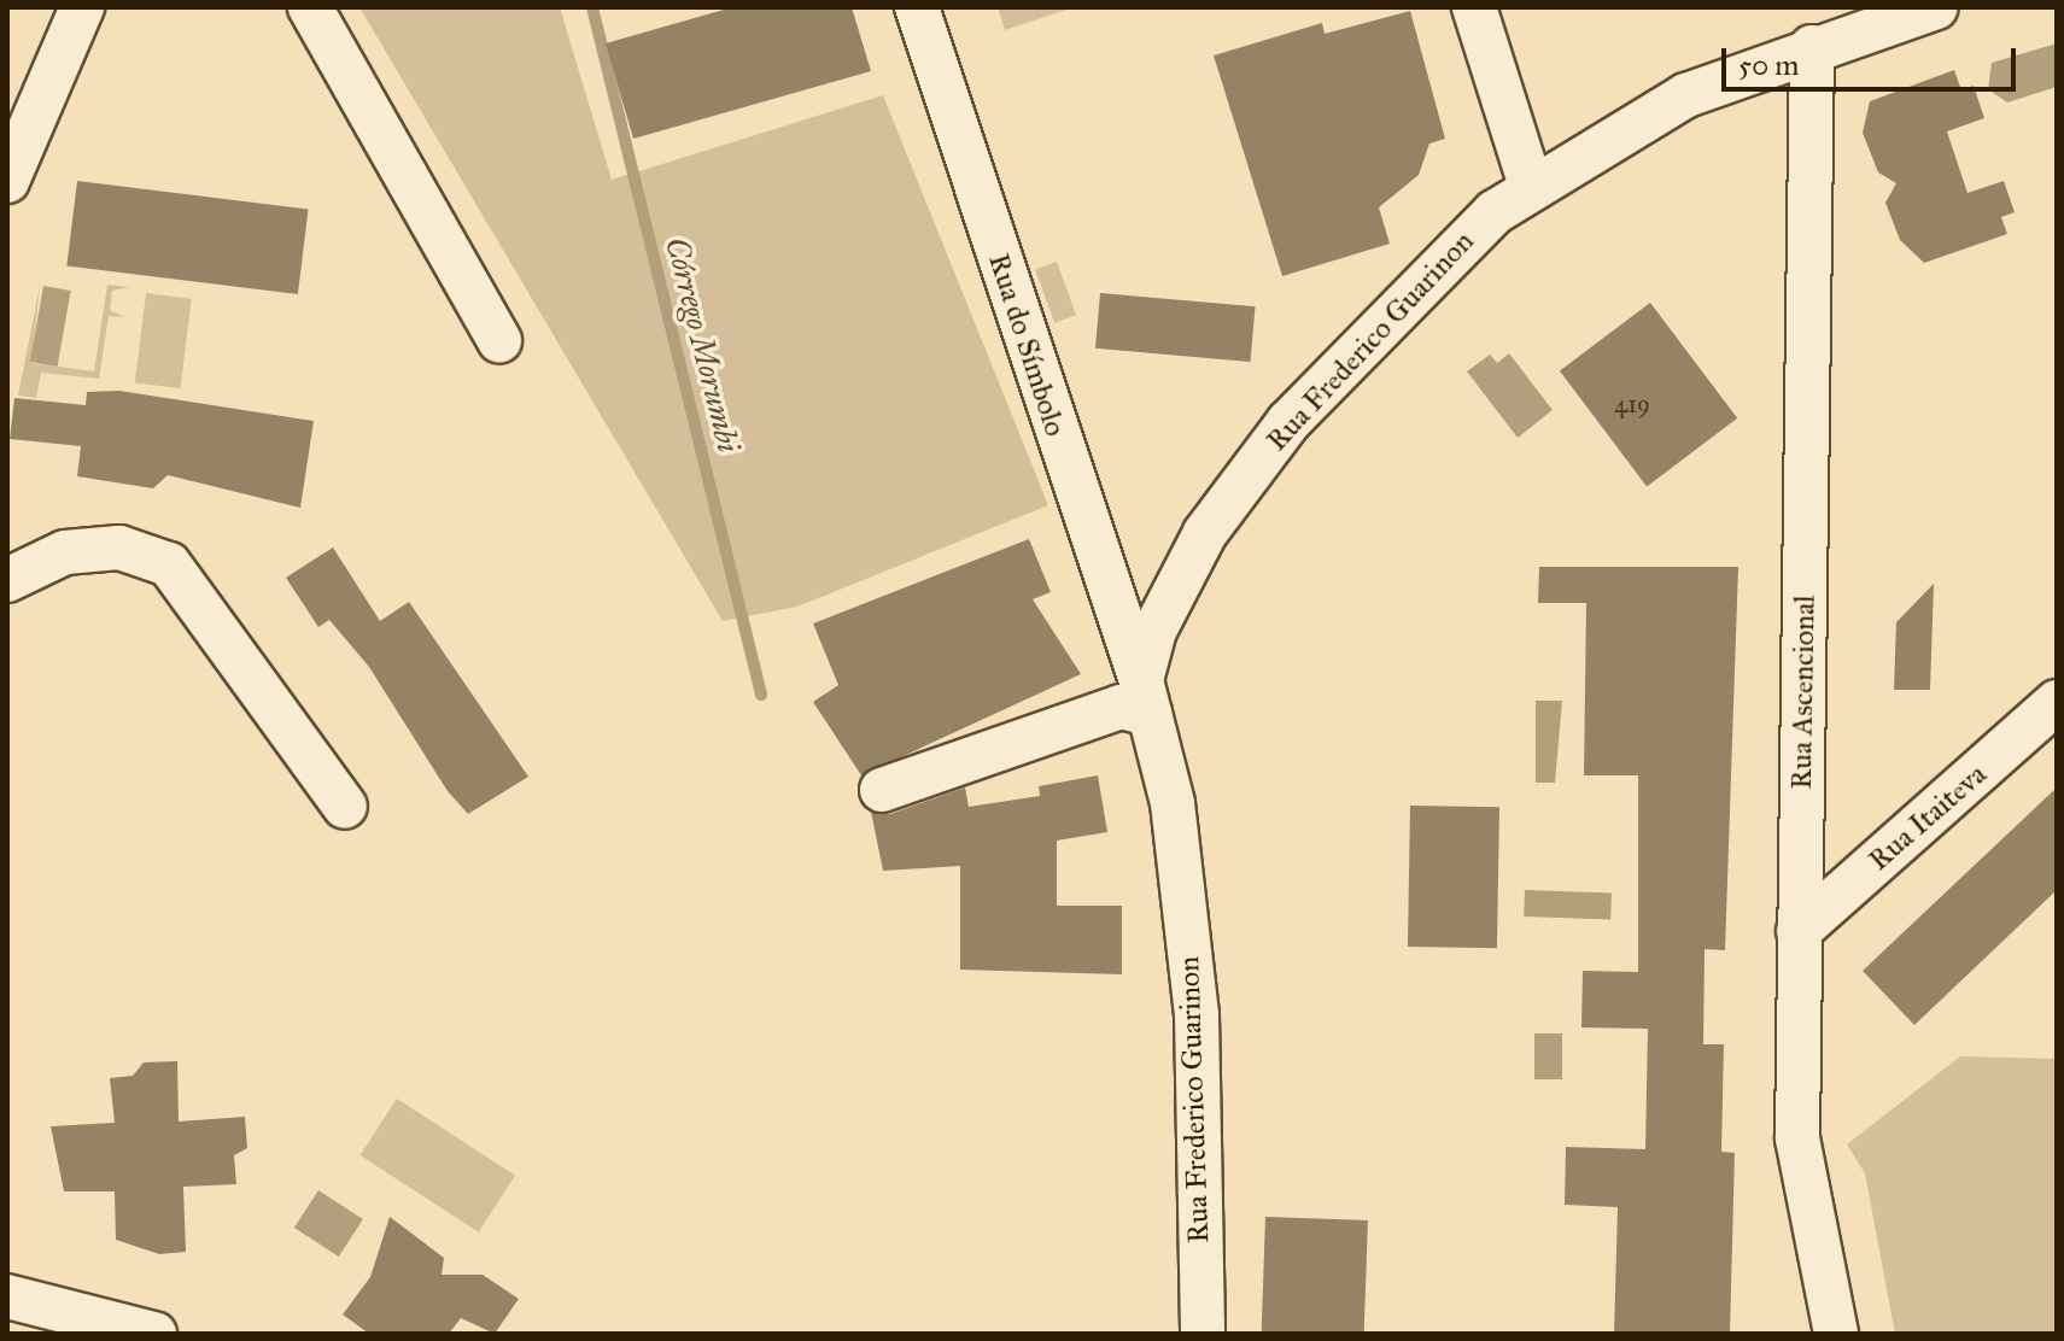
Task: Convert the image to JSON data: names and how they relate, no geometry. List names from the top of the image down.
{
  "streets": {
    "street": [
      "Rua Frederico Guarinon",
      "Rua do Símbolo",
      "Rua Ascencional",
      "Rua Itaiteva"
    ]
  },
  "crossings": [
    ["Rua Frederico Guarinon", "Rua do Símbolo"],
    ["Rua Frederico Guarinon", "Rua Ascencional"],
    ["Rua Ascencional", "Rua Itaiteva"]
  ],
  "water": ["Córrego Morumbi"],
  "house_numbers": ["419"],
  "scale_bar": "50 m"
}
